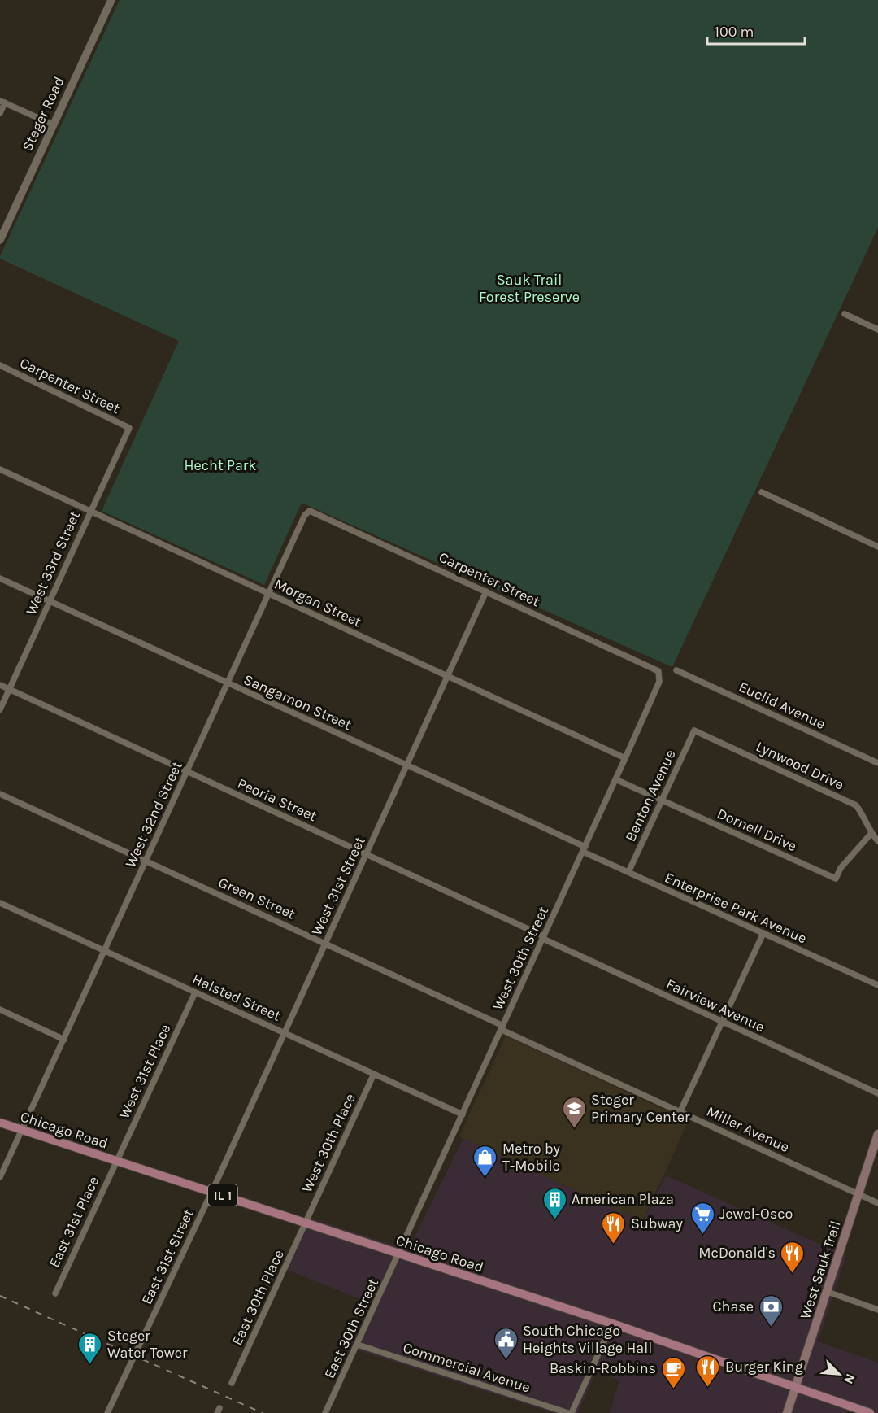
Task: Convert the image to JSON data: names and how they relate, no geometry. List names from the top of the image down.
{
  "streets": {
    "main road": ["Chicago Road", "IL 1", "West Sauk Trail"],
    "street": [
      "Steger Road",
      "Carpenter Street",
      "West 33rd Street",
      "Morgan Street",
      "Sangamon Street",
      "Euclid Avenue",
      "Lynwood Drive",
      "Benton Avenue",
      "Peoria Street",
      "West 32nd Street",
      "Dornell Drive",
      "West 31st Street",
      "Green Street",
      "Enterprise Park Avenue",
      "West 30th Street",
      "Halsted Street",
      "Fairview Avenue",
      "West 31st Place",
      "Miller Avenue",
      "West 30th Place",
      "East 31st Place",
      "East 31st Street",
      "East 30th Place",
      "East 30th Street",
      "Commercial Avenue"
    ]
  },
  "crossings": [
    ["Carpenter Street", "West 33rd Street"],
    ["Carpenter Street", "West 32nd Street"],
    ["Carpenter Street", "West 31st Street"],
    ["Carpenter Street", "West 30th Street"],
    ["West 33rd Street", "Morgan Street"],
    ["West 33rd Street", "Sangamon Street"],
    ["West 33rd Street", "Peoria Street"],
    ["Morgan Street", "West 32nd Street"],
    ["Morgan Street", "West 31st Street"],
    ["Morgan Street", "West 30th Street"],
    ["Sangamon Street", "West 32nd Street"],
    ["Sangamon Street", "West 31st Street"],
    ["Sangamon Street", "Enterprise Park Avenue"],
    ["Sangamon Street", "West 30th Street"],
    ["Lynwood Drive", "Benton Avenue"],
    ["Lynwood Drive", "Dornell Drive"],
    ["Benton Avenue", "Dornell Drive"],
    ["Benton Avenue", "Enterprise Park Avenue"],
    ["Peoria Street", "West 32nd Street"],
    ["Peoria Street", "West 31st Street"],
    ["Peoria Street", "West 30th Street"],
    ["Peoria Street", "Fairview Avenue"],
    ["West 32nd Street", "Green Street"],
    ["West 32nd Street", "Halsted Street"],
    ["West 32nd Street", "Chicago Road"],
    ["Dornell Drive", "West 30th Street"],
    ["West 31st Street", "Green Street"],
    ["West 31st Street", "Halsted Street"],
    ["West 31st Street", "Chicago Road"],
    ["West 31st Street", "East 31st Street"],
    ["Green Street", "West 30th Street"],
    ["Green Street", "Miller Avenue"],
    ["Enterprise Park Avenue", "West 30th Street"],
    ["West 30th Street", "Halsted Street"],
    ["West 30th Street", "Fairview Avenue"],
    ["West 30th Street", "Miller Avenue"],
    ["West 30th Street", "Chicago Road"],
    ["West 30th Street", "East 30th Street"],
    ["Halsted Street", "West 31st Place"],
    ["Halsted Street", "West 30th Place"],
    ["West 31st Place", "Chicago Road"],
    ["West 31st Place", "East 31st Place"],
    ["Miller Avenue", "West Sauk Trail"],
    ["Chicago Road", "West 30th Place"],
    ["Chicago Road", "East 31st Place"],
    ["Chicago Road", "East 31st Street"],
    ["Chicago Road", "West Sauk Trail"],
    ["Chicago Road", "East 30th Place"],
    ["Chicago Road", "East 30th Street"],
    ["West 30th Place", "East 30th Place"],
    ["East 30th Street", "Commercial Avenue"]
  ],
  "parks": ["Sauk Trail Forest Preserve", "Hecht Park"],
  "places": {
    "school or university": ["Steger Primary Center"],
    "shop": ["Metro by T-Mobile"],
    "building": ["American Plaza", "Steger Water Tower"],
    "supermarket": ["Jewel-Osco"],
    "restaurant": ["Subway", "McDonald's", "Burger King"],
    "bank": ["Chase"],
    "public building": ["South Chicago Heights Village Hall"],
    "cafe": ["Baskin-Robbins"]
  },
  "scale_bar": "100 m",
  "north": "bottom right"
}
